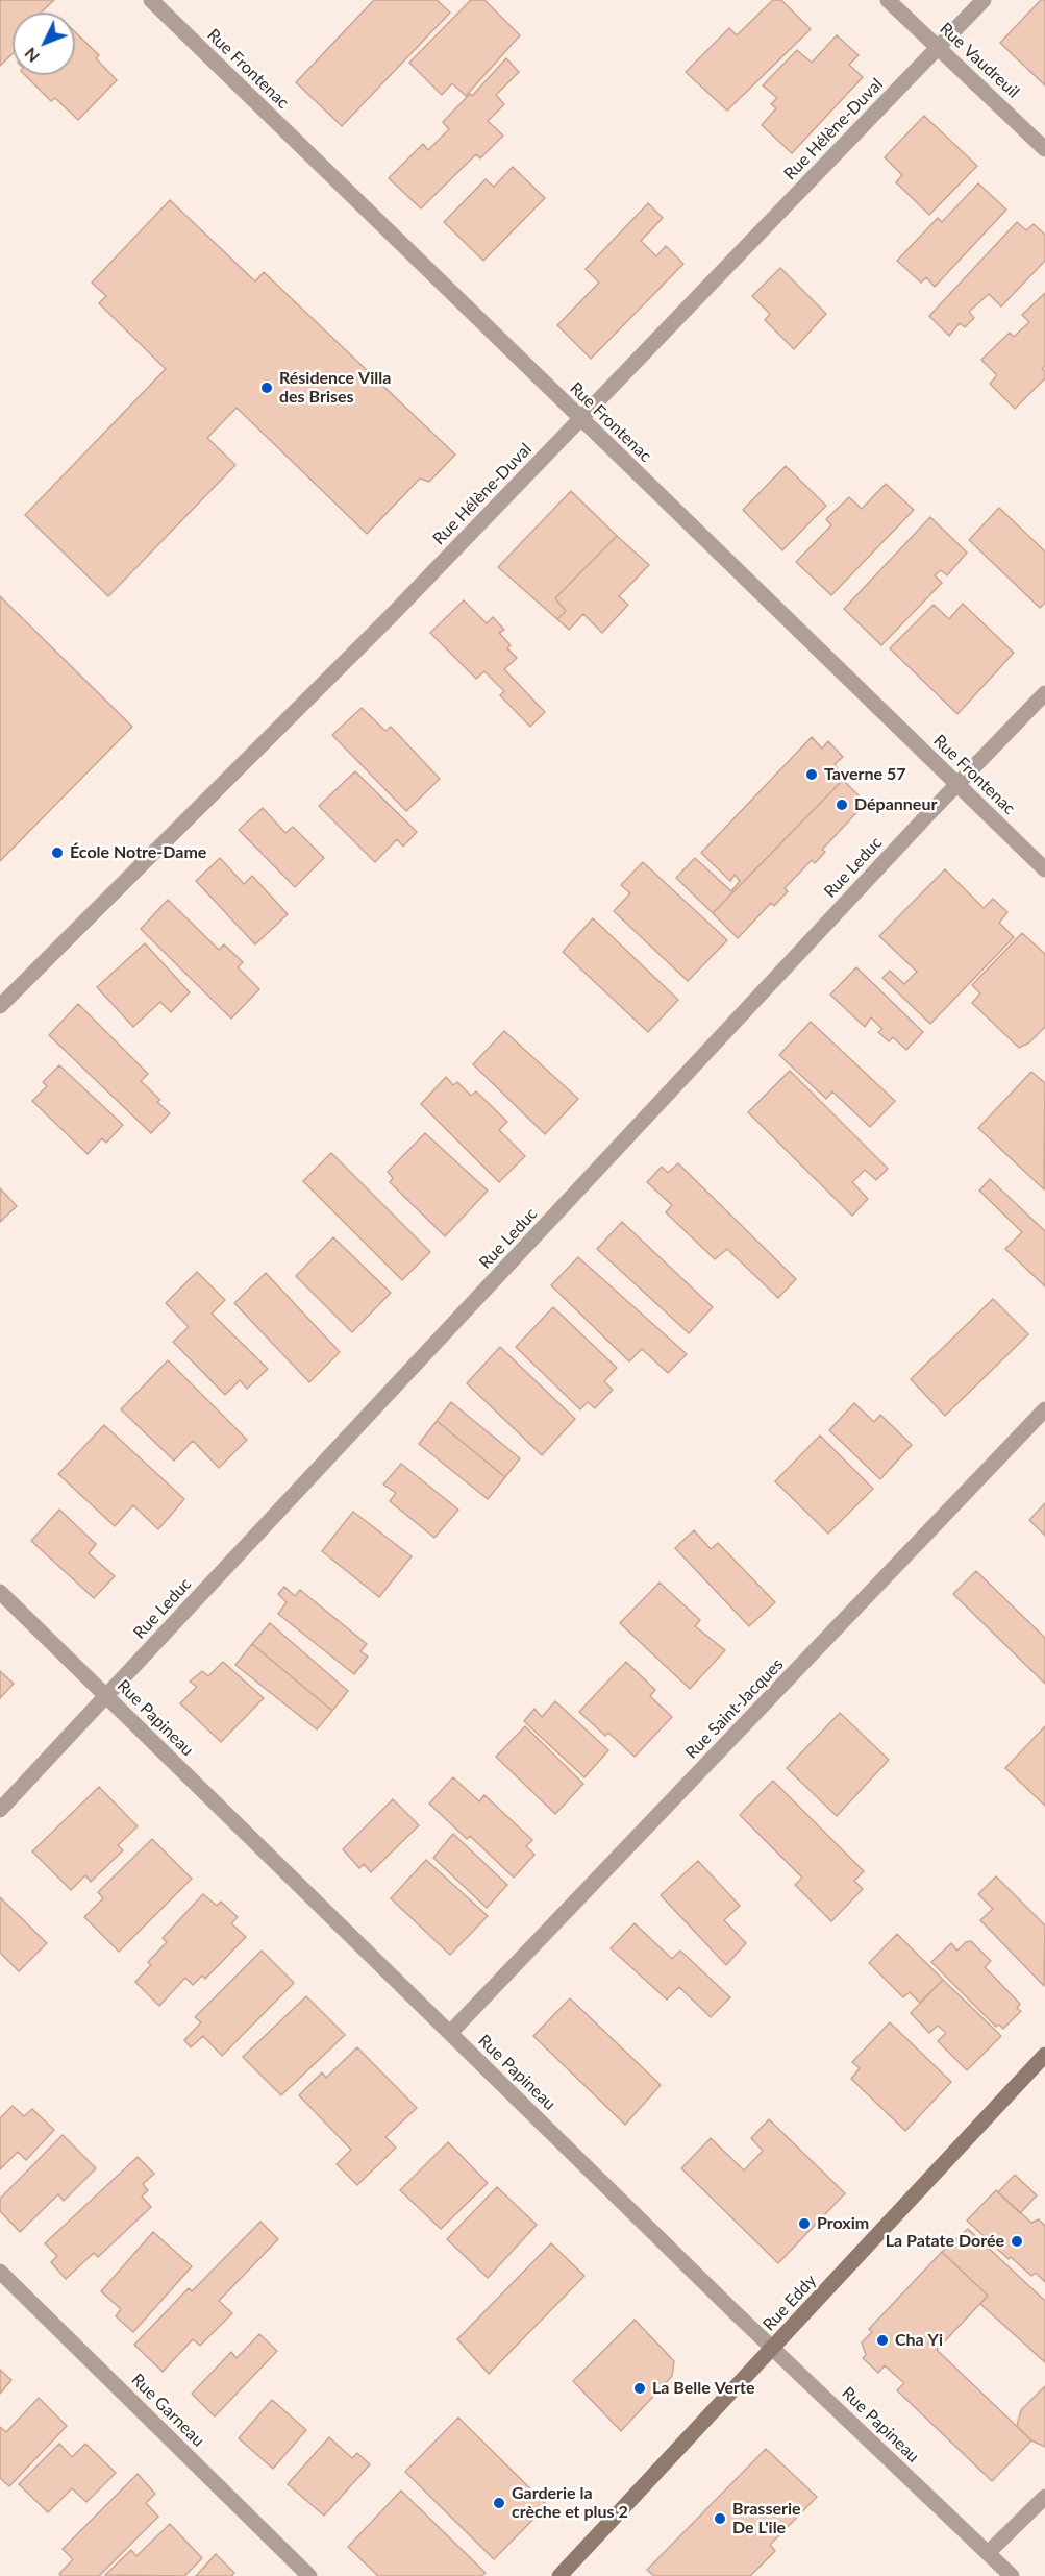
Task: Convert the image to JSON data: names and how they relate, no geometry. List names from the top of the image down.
{
  "streets": {
    "main road": ["Rue Eddy"],
    "street": [
      "Rue Vaudreuil",
      "Rue Frontenac",
      "Rue Hélène-Duval",
      "Rue Leduc",
      "Rue Saint-Jacques",
      "Rue Papineau",
      "Rue Garneau"
    ]
  },
  "crossings": [
    ["Rue Vaudreuil", "Rue Hélène-Duval"],
    ["Rue Frontenac", "Rue Hélène-Duval"],
    ["Rue Frontenac", "Rue Leduc"],
    ["Rue Leduc", "Rue Papineau"],
    ["Rue Saint-Jacques", "Rue Papineau"],
    ["Rue Papineau", "Rue Eddy"]
  ],
  "places": [
    "Résidence Villa des Brises",
    "Taverne 57",
    "Dépanneur",
    "École Notre-Dame",
    "Proxim",
    "La Patate Dorée",
    "Cha Yi",
    "La Belle Verte",
    "Garderie la crèche et plus 2",
    "Brasserie De L'ile"
  ],
  "north": "bottom left"
}
